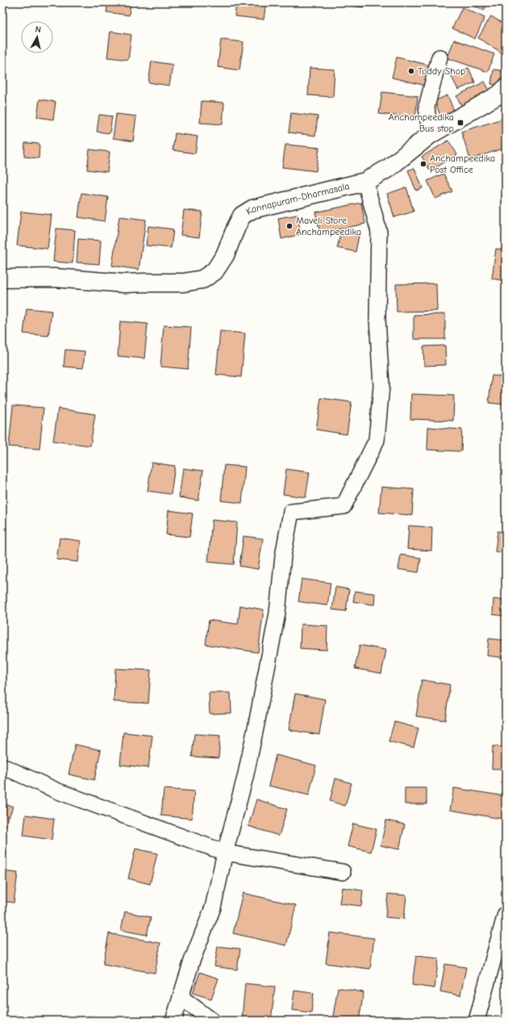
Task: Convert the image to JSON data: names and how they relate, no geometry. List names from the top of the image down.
{
  "streets": {
    "main road": ["Kannapuram-Dharmasala"]
  },
  "places": {
    "other": ["Toddy Shop", "Anchampeedika Post Office", "Maveli Store Anchampeedika"],
    "transit": ["Anchampeedika Bus stop"]
  },
  "north": "top"
}
